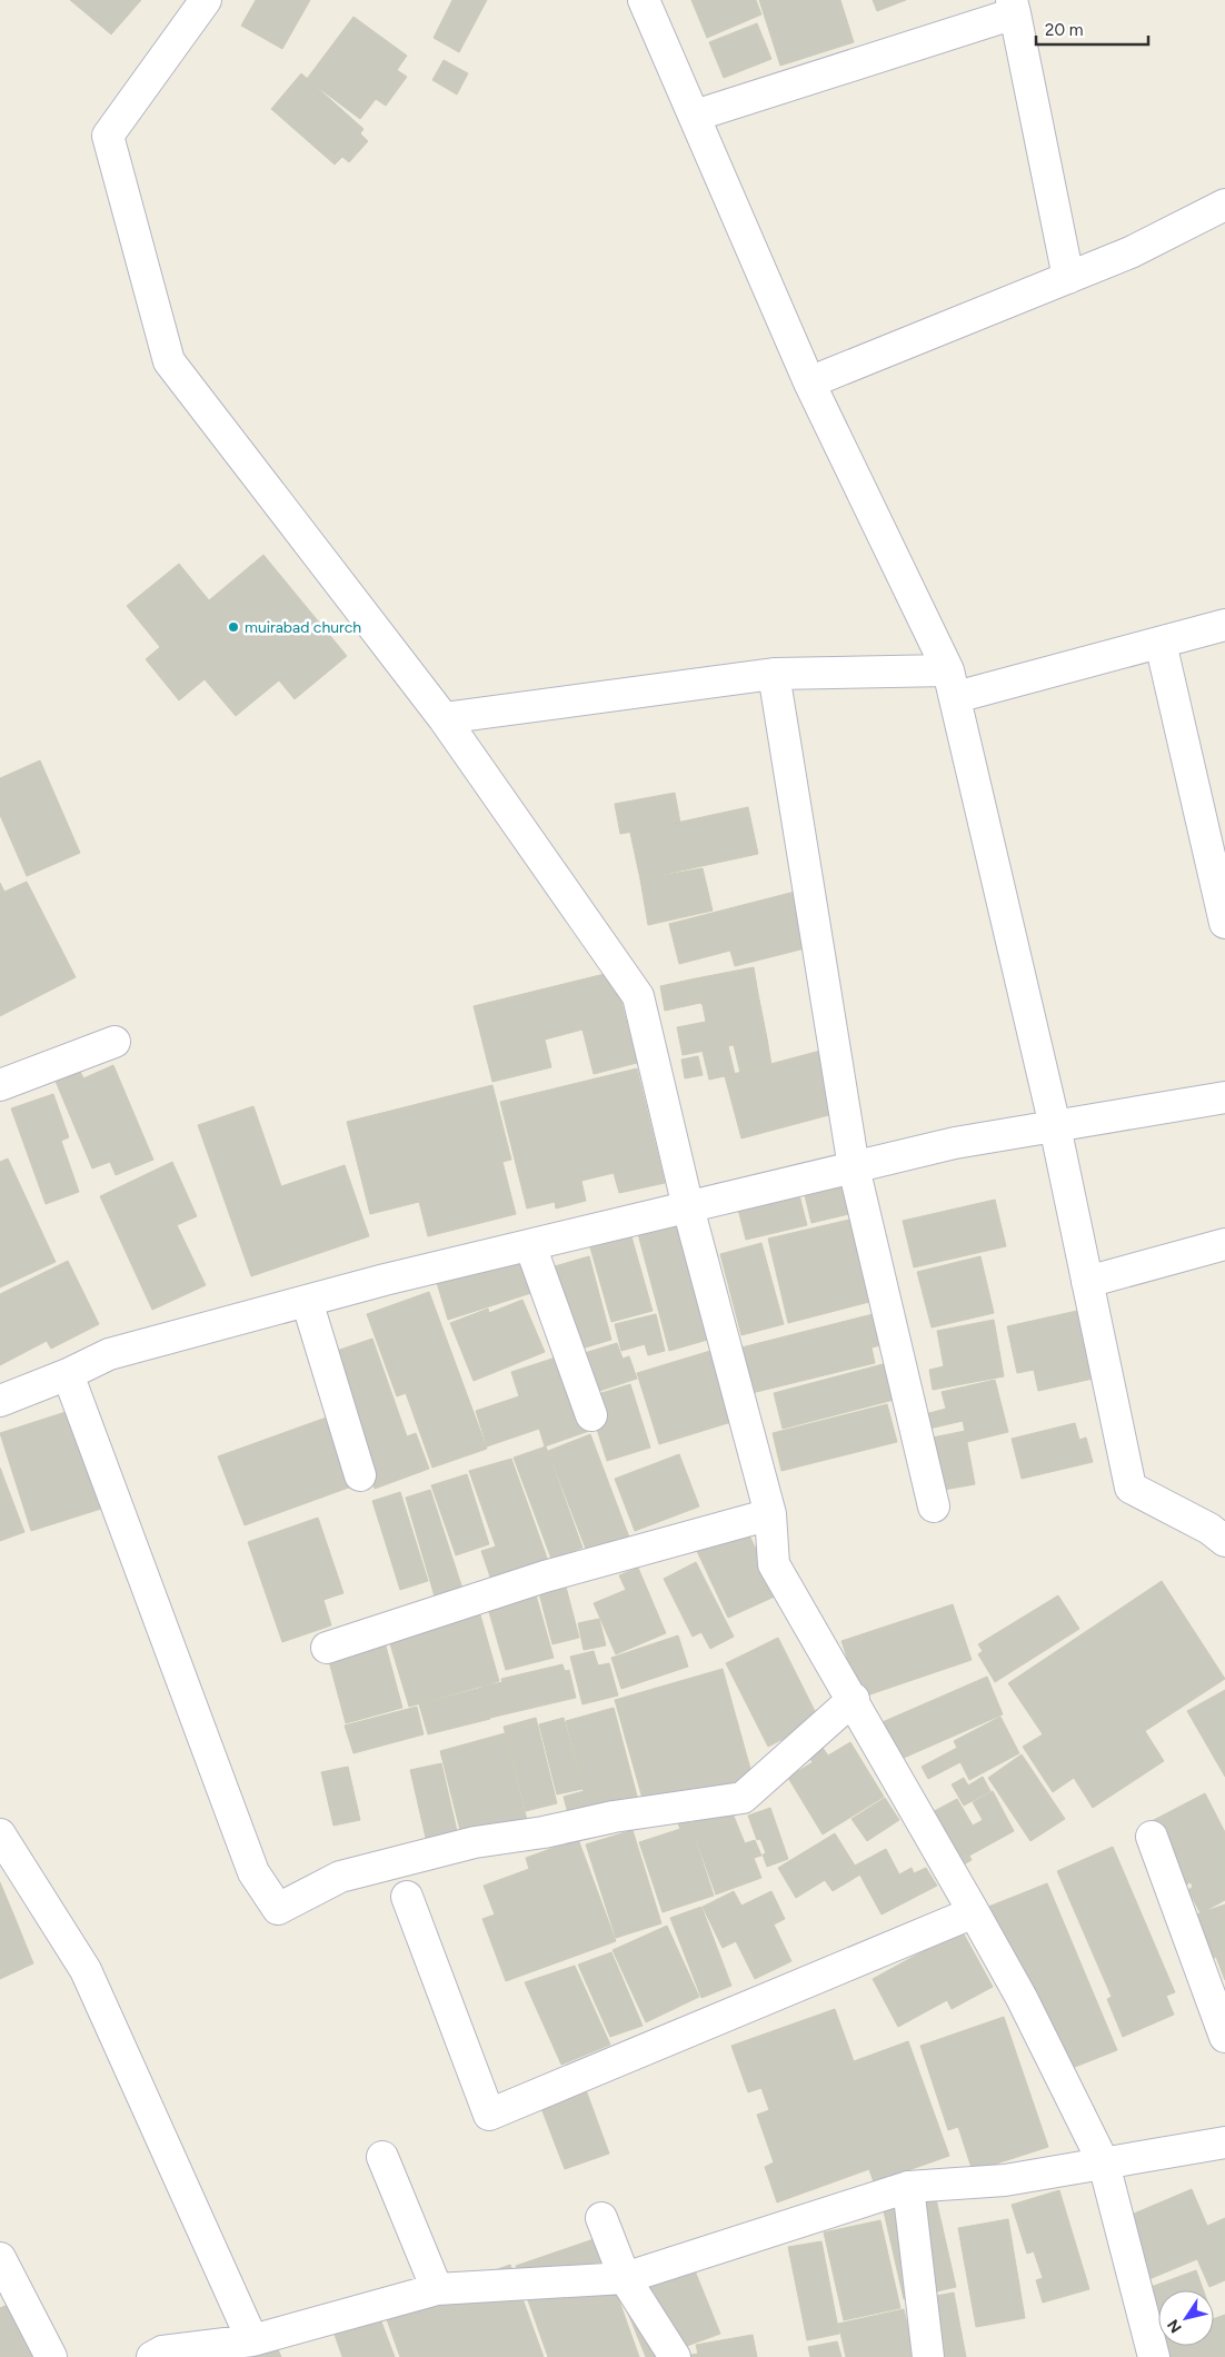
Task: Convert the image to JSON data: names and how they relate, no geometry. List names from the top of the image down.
{
  "places": ["muirabad church"],
  "scale_bar": "20 m",
  "north": "bottom left"
}
